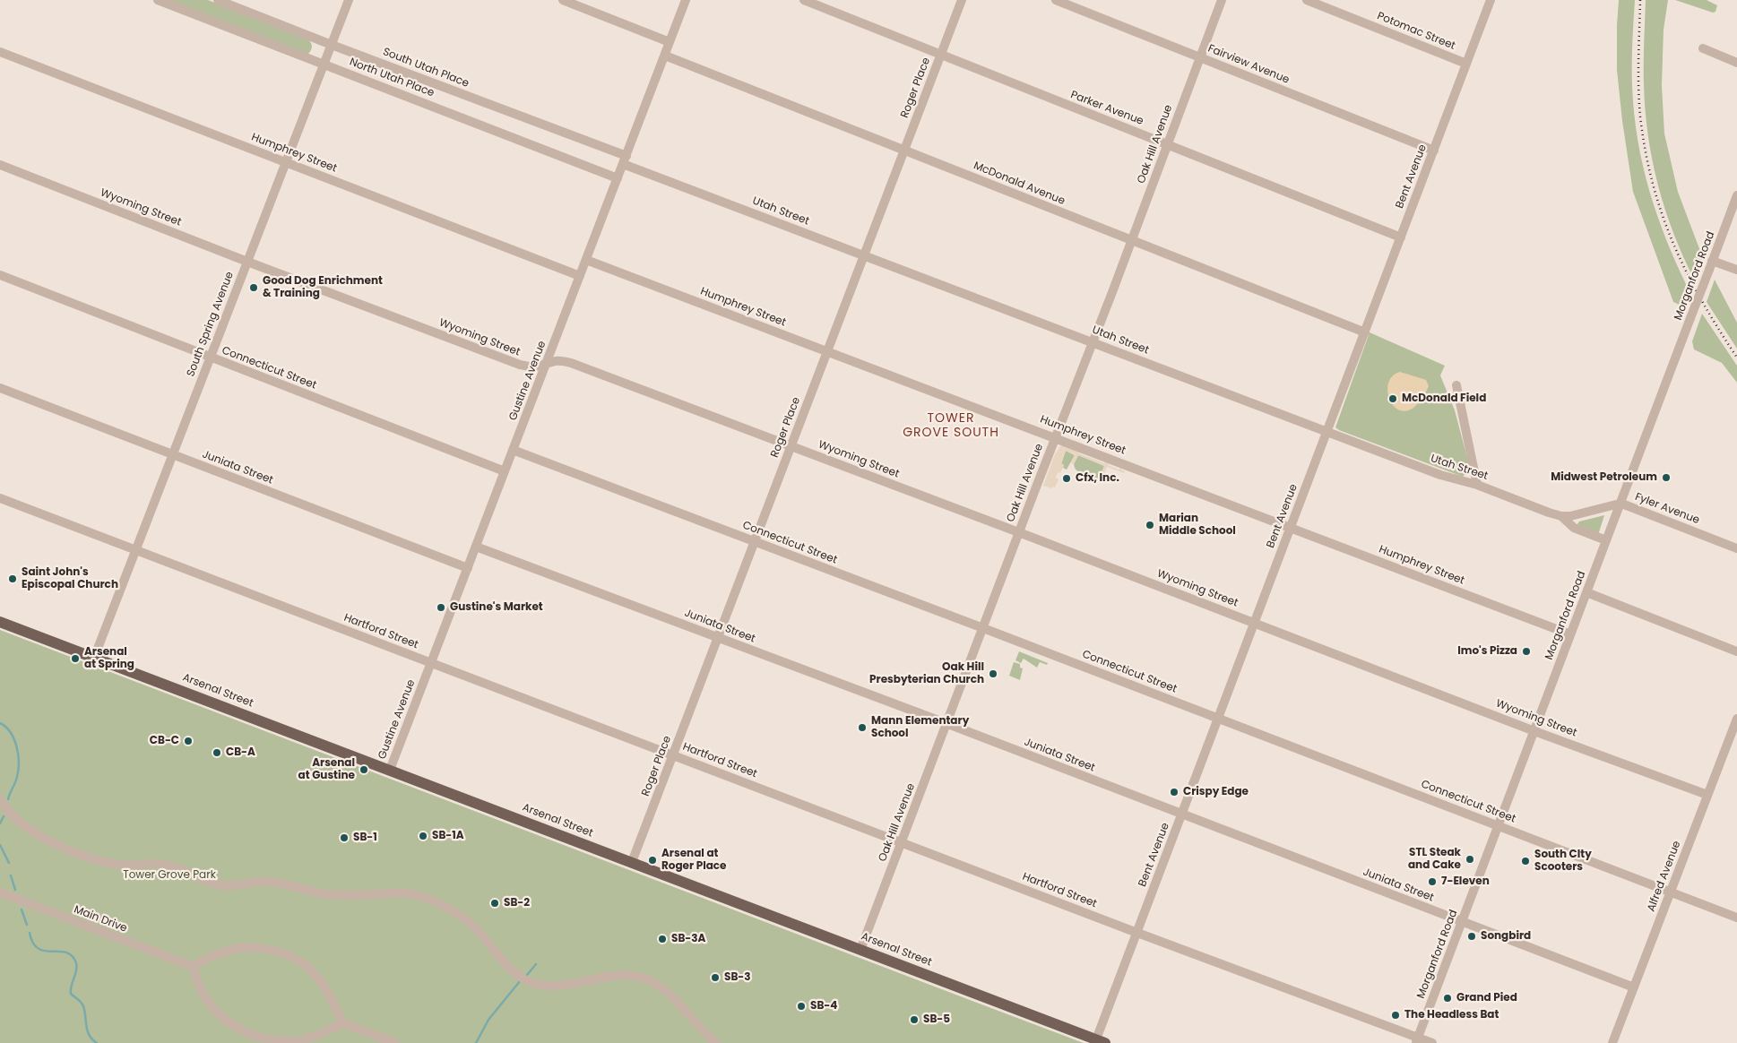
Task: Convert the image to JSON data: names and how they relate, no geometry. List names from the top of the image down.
{
  "streets": {
    "main road": ["Arsenal Street"],
    "street": [
      "Potomac Street",
      "Fairview Avenue",
      "South Utah Place",
      "North Utah Place",
      "Roger Place",
      "Parker Avenue",
      "Oak Hill Avenue",
      "Humphrey Street",
      "Bent Avenue",
      "McDonald Avenue",
      "Wyoming Street",
      "Utah Street",
      "Morganford Road",
      "South Spring Avenue",
      "Connecticut Street",
      "Gustine Avenue",
      "Juniata Street",
      "Fyler Avenue",
      "Hartford Street",
      "Alfred Avenue",
      "Main Drive"
    ]
  },
  "crossings": [
    ["Potomac Street", "Bent Avenue"],
    ["Fairview Avenue", "Oak Hill Avenue"],
    ["Fairview Avenue", "Bent Avenue"],
    ["South Utah Place", "Utah Street"],
    ["South Utah Place", "South Spring Avenue"],
    ["South Utah Place", "Gustine Avenue"],
    ["North Utah Place", "South Spring Avenue"],
    ["North Utah Place", "Gustine Avenue"],
    ["Roger Place", "Parker Avenue"],
    ["Roger Place", "Humphrey Street"],
    ["Roger Place", "McDonald Avenue"],
    ["Roger Place", "Wyoming Street"],
    ["Roger Place", "Utah Street"],
    ["Roger Place", "Connecticut Street"],
    ["Roger Place", "Juniata Street"],
    ["Roger Place", "Hartford Street"],
    ["Roger Place", "Arsenal Street"],
    ["Parker Avenue", "Oak Hill Avenue"],
    ["Parker Avenue", "Bent Avenue"],
    ["Oak Hill Avenue", "Humphrey Street"],
    ["Oak Hill Avenue", "McDonald Avenue"],
    ["Oak Hill Avenue", "Wyoming Street"],
    ["Oak Hill Avenue", "Utah Street"],
    ["Oak Hill Avenue", "Connecticut Street"],
    ["Oak Hill Avenue", "Juniata Street"],
    ["Oak Hill Avenue", "Hartford Street"],
    ["Oak Hill Avenue", "Arsenal Street"],
    ["Humphrey Street", "Bent Avenue"],
    ["Humphrey Street", "Morganford Road"],
    ["Humphrey Street", "South Spring Avenue"],
    ["Humphrey Street", "Gustine Avenue"],
    ["Bent Avenue", "McDonald Avenue"],
    ["Bent Avenue", "Wyoming Street"],
    ["Bent Avenue", "Utah Street"],
    ["Bent Avenue", "Connecticut Street"],
    ["Bent Avenue", "Juniata Street"],
    ["Bent Avenue", "Hartford Street"],
    ["Bent Avenue", "Arsenal Street"],
    ["McDonald Avenue", "Gustine Avenue"],
    ["Wyoming Street", "Morganford Road"],
    ["Wyoming Street", "South Spring Avenue"],
    ["Wyoming Street", "Gustine Avenue"],
    ["Wyoming Street", "Alfred Avenue"],
    ["Utah Street", "Morganford Road"],
    ["Utah Street", "Gustine Avenue"],
    ["Utah Street", "Fyler Avenue"],
    ["Morganford Road", "Connecticut Street"],
    ["Morganford Road", "Juniata Street"],
    ["Morganford Road", "Fyler Avenue"],
    ["Morganford Road", "Hartford Street"],
    ["South Spring Avenue", "Connecticut Street"],
    ["South Spring Avenue", "Juniata Street"],
    ["South Spring Avenue", "Hartford Street"],
    ["South Spring Avenue", "Arsenal Street"],
    ["Connecticut Street", "Gustine Avenue"],
    ["Connecticut Street", "Alfred Avenue"],
    ["Gustine Avenue", "Juniata Street"],
    ["Gustine Avenue", "Hartford Street"],
    ["Gustine Avenue", "Arsenal Street"],
    ["Juniata Street", "Alfred Avenue"]
  ],
  "districts": ["TOWER GROVE SOUTH"],
  "parks": ["Tower Grove Park"],
  "places": [
    "Good Dog Enrichment & Training",
    "McDonald Field",
    "Midwest Petroleum",
    "Cfx, Inc.",
    "Marian Middle School",
    "Saint John's Episcopal Church",
    "Gustine's Market",
    "Imo's Pizza",
    "Arsenal at Spring",
    "Oak Hill Presbyterian Church",
    "Mann Elementary School",
    "CB-C",
    "CB-A",
    "Arsenal at Gustine",
    "Crispy Edge",
    "SB-1A",
    "SB-1",
    "STL Steak and Cake",
    "Arsenal at Roger Place",
    "South CIty Scooters",
    "7-Eleven",
    "SB-2",
    "Songbird",
    "SB-3A",
    "SB-3",
    "Grand Pied",
    "SB-4",
    "The Headless Bat",
    "SB-5"
  ]
}
